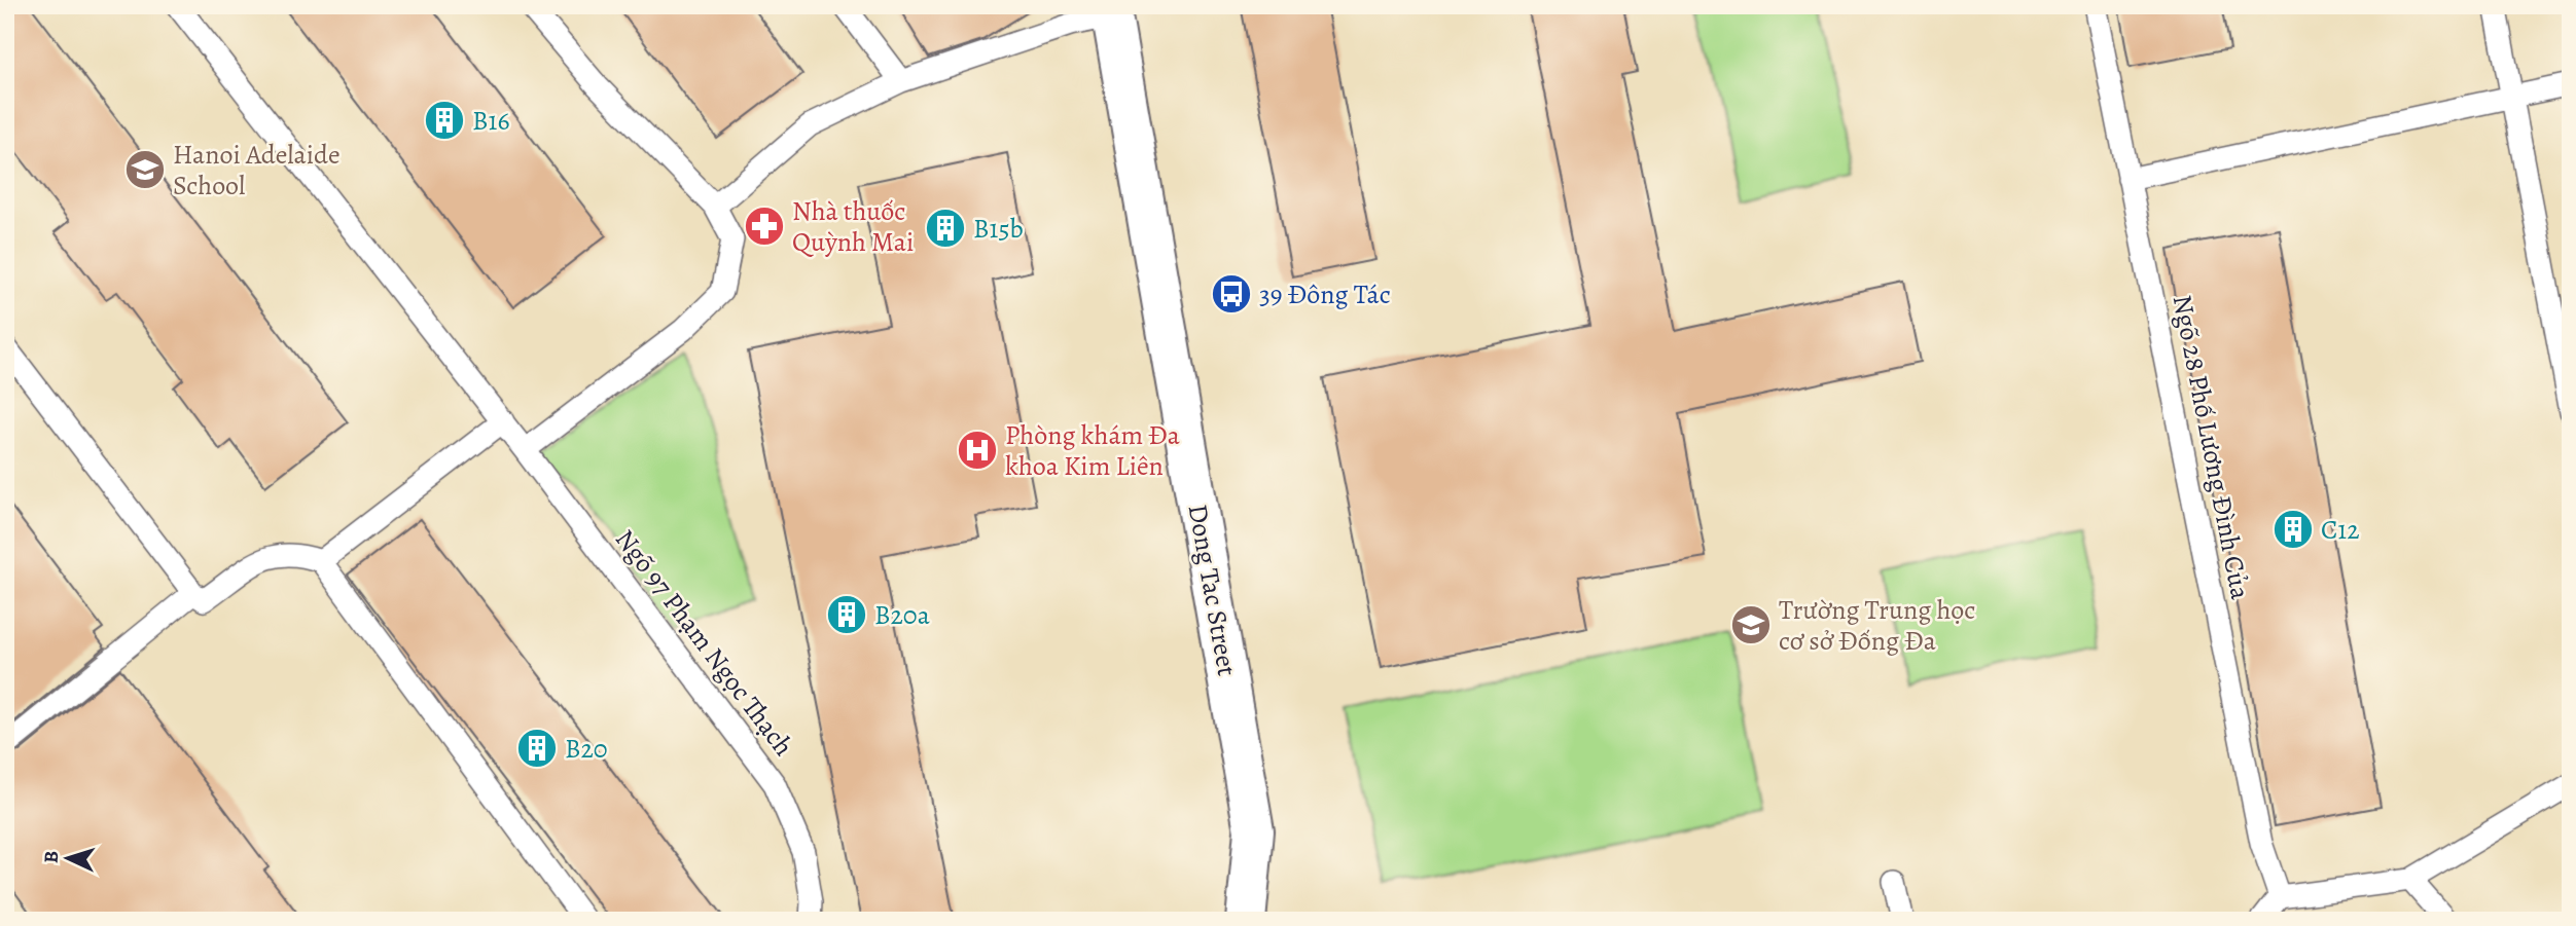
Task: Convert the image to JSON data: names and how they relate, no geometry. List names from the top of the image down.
{
  "streets": {
    "street": ["Dong Tac Street"],
    "lane": ["Ngõ 28 Phố Lương Đình Của", "Ngõ 97 Phạm Ngọc Thạch"]
  },
  "places": {
    "building": [
      "B16",
      "B15b",
      "C12",
      "B20a",
      "B20"
    ],
    "school or university": ["Hanoi Adelaide School", "Trường Trung học cơ sở Đống Đa"],
    "pharmacy": ["Nhà thuốc Quỳnh Mai"],
    "bus stop": ["39 Đông Tác"],
    "hospital": ["Phòng khám Đa khoa Kim Liên"]
  },
  "north": "left"
}
